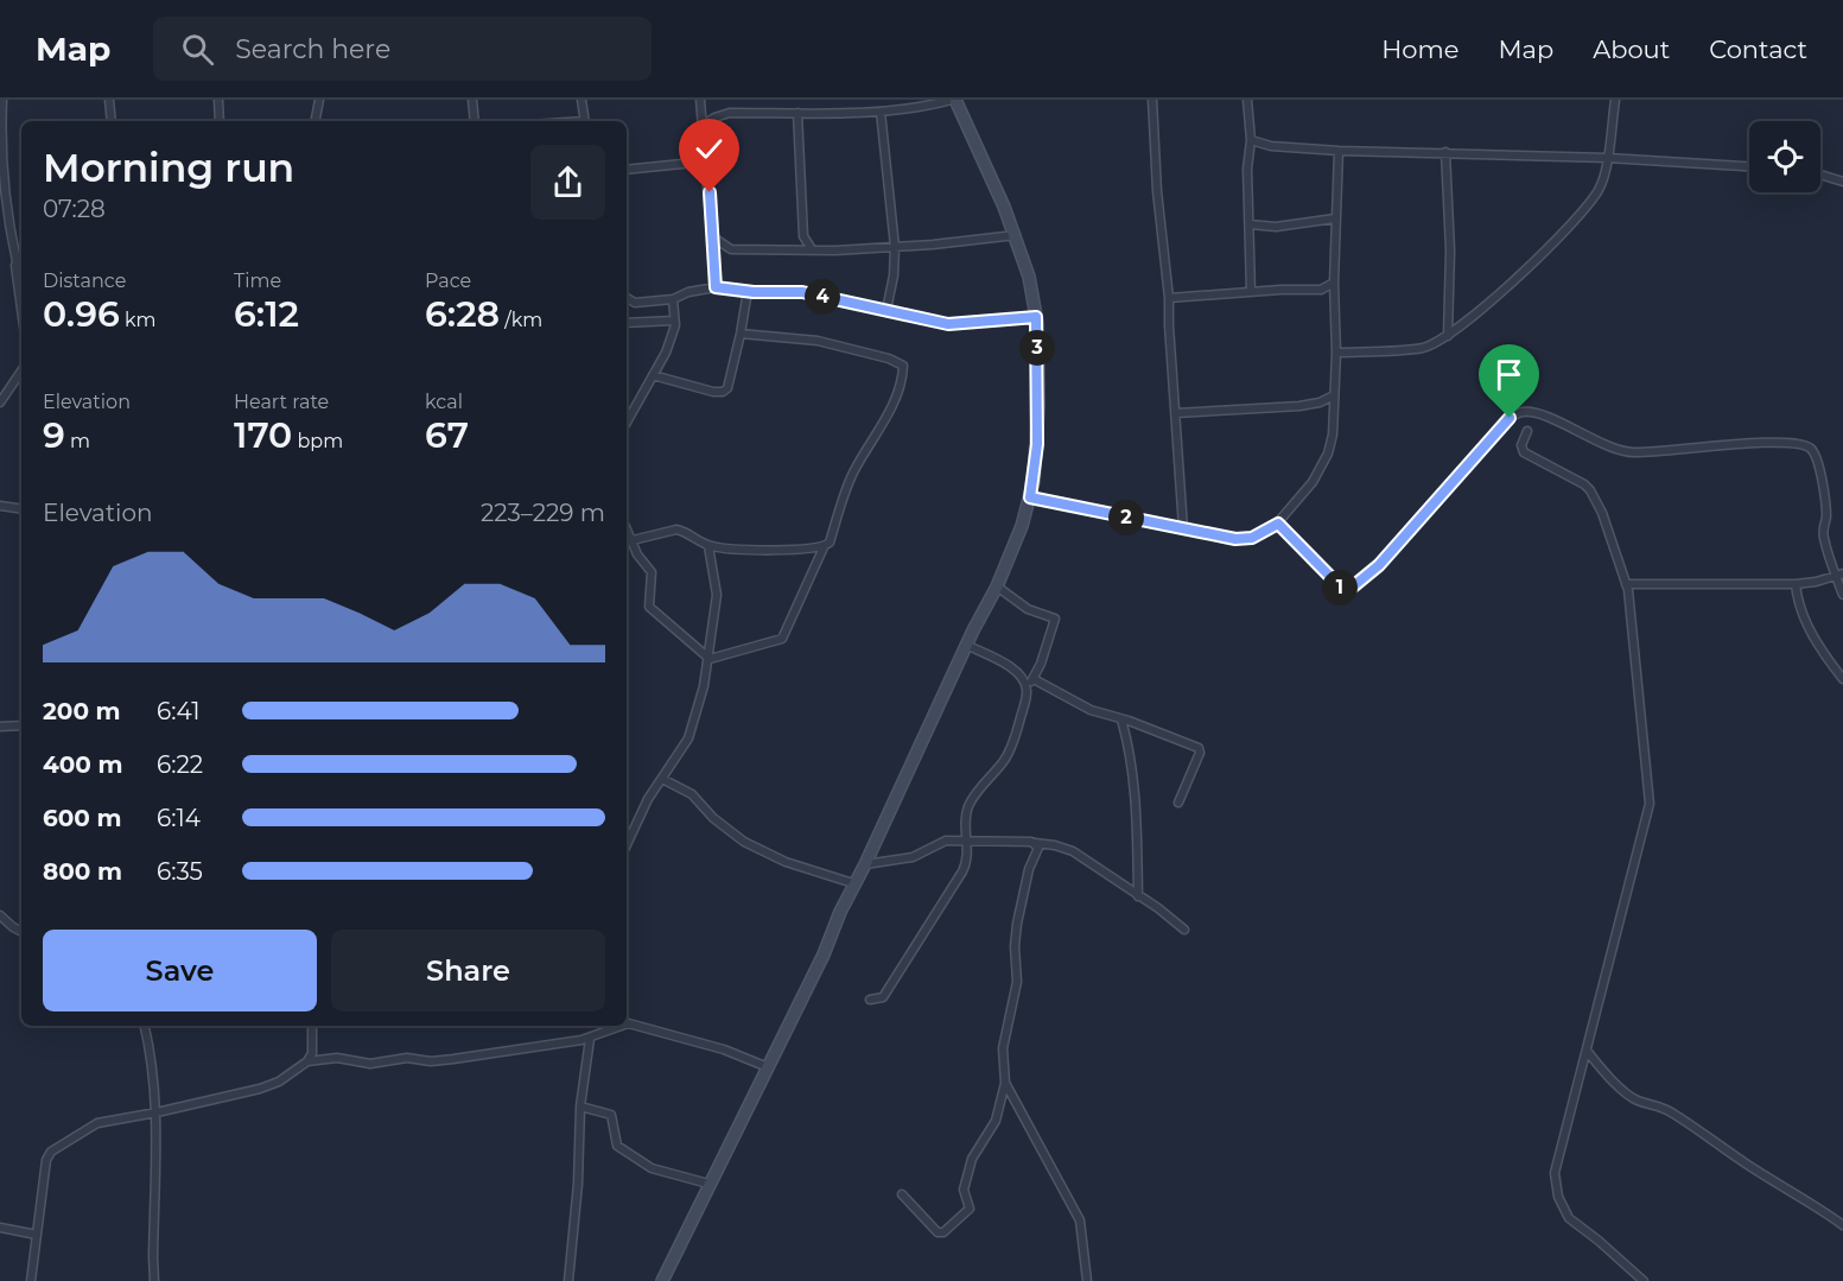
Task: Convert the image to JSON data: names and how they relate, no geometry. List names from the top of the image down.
{
  "page": {
    "header": "Map",
    "search": "Search here",
    "nav": [
      "Home",
      "Map",
      "About",
      "Contact"
    ],
    "heading": ["Morning run", "07:28"],
    "stats": [
      ["Distance", "0.96 km"],
      ["Time", "6:12"],
      ["Pace", "6:28 /km"],
      ["Elevation", "9 m"],
      ["Heart rate", "170 bpm"],
      ["kcal", "67"]
    ],
    "pins": [
      "4",
      "3",
      "2",
      "1"
    ],
    "chart": ["Elevation", "223–229 m"],
    "list": [
      {
        "name": "200 m",
        "note": "6:41"
      },
      {
        "name": "400 m",
        "note": "6:22"
      },
      {
        "name": "600 m",
        "note": "6:14"
      },
      {
        "name": "800 m",
        "note": "6:35"
      }
    ],
    "buttons": ["Save", "Share"]
  }
}
